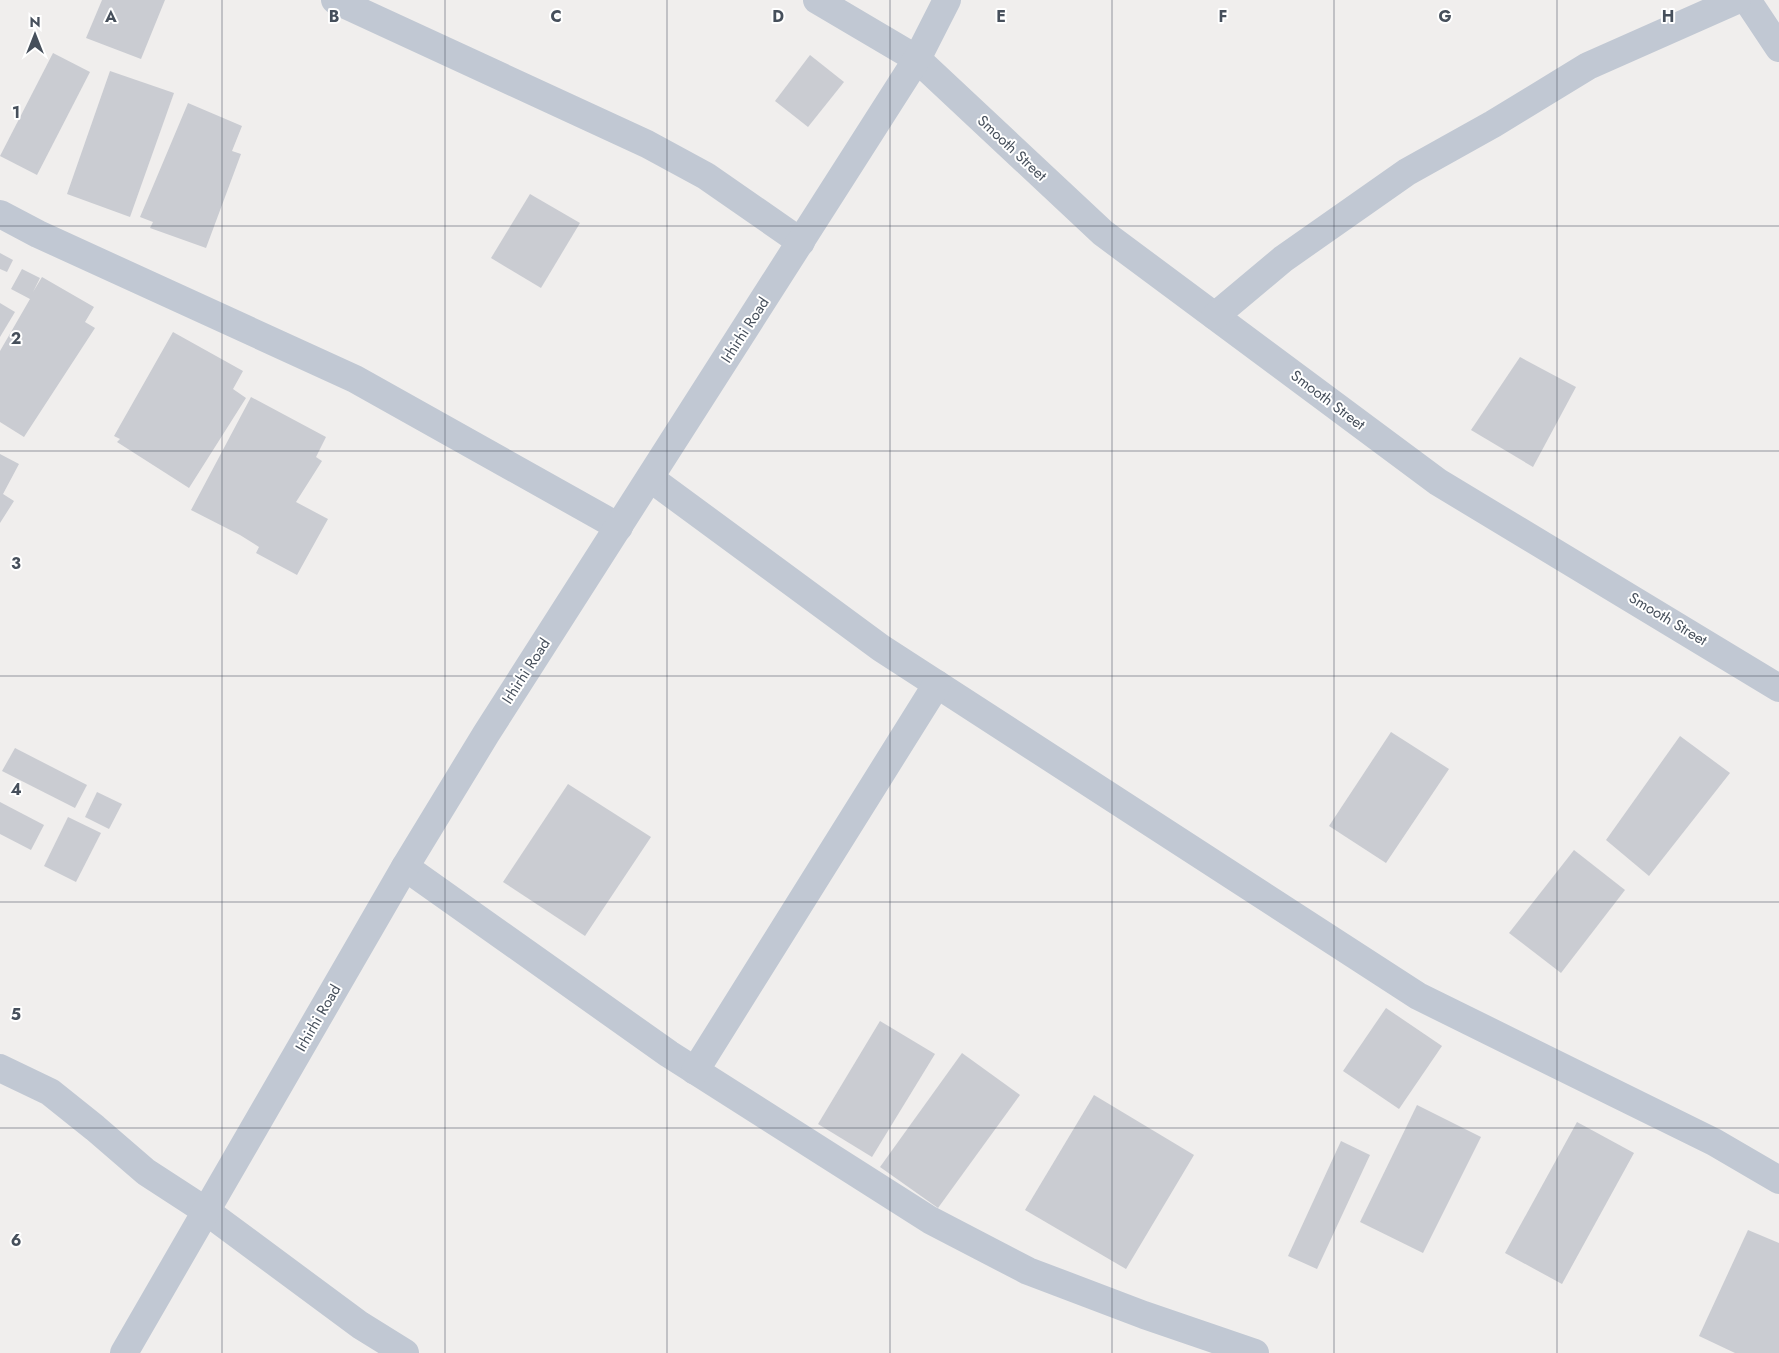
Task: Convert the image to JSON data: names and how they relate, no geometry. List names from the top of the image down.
{
  "streets": {
    "street": ["Smooth Street", "Irhirhi Road"]
  },
  "crossings": [
    ["Smooth Street", "Irhirhi Road"]
  ],
  "north": "top",
  "grid": {
    "columns": [
      "A",
      "B",
      "C",
      "D",
      "E",
      "F",
      "G",
      "H"
    ],
    "rows": [
      "1",
      "2",
      "3",
      "4",
      "5",
      "6"
    ]
  }
}
